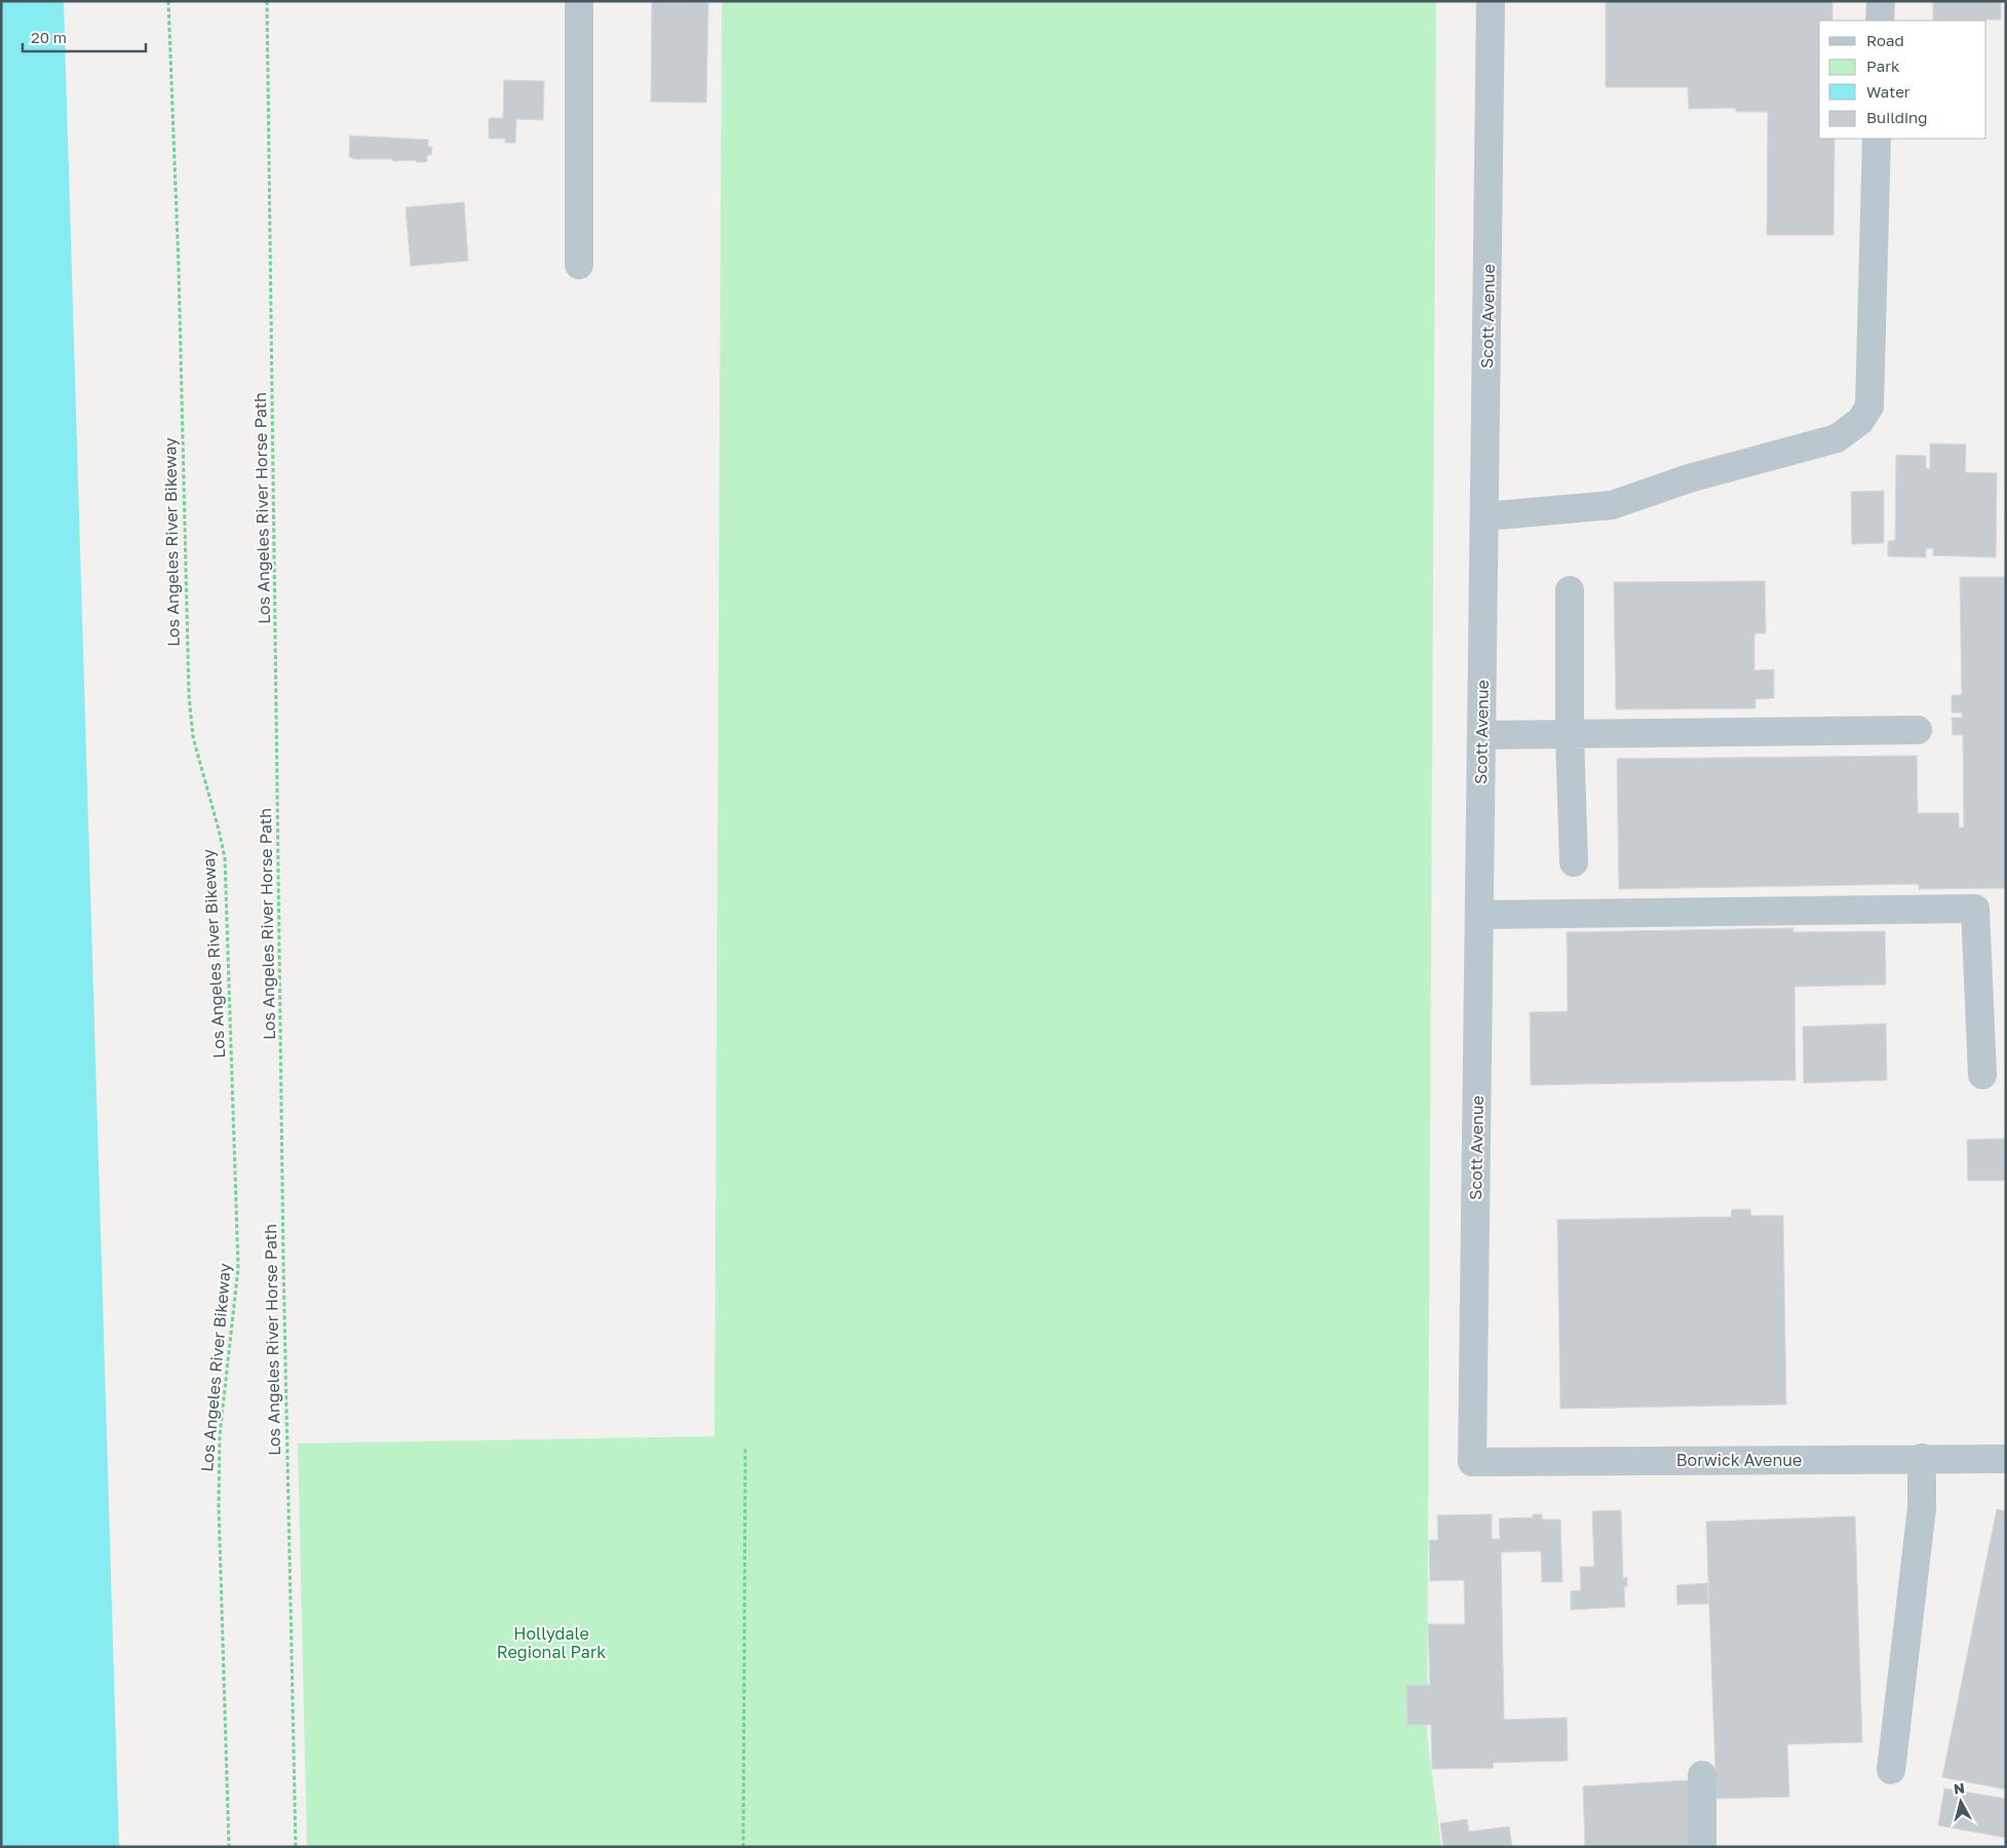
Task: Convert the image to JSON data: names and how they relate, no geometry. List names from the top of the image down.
{
  "streets": {
    "street": ["Scott Avenue", "Borwick Avenue"],
    "path": ["Los Angeles River Horse Path", "Los Angeles River Bikeway"]
  },
  "crossings": [
    ["Scott Avenue", "Borwick Avenue"]
  ],
  "parks": ["Hollydale Regional Park"],
  "legend": [
    "Road",
    "Park",
    "Water",
    "Building"
  ],
  "scale_bar": "20 m",
  "north": "top"
}
